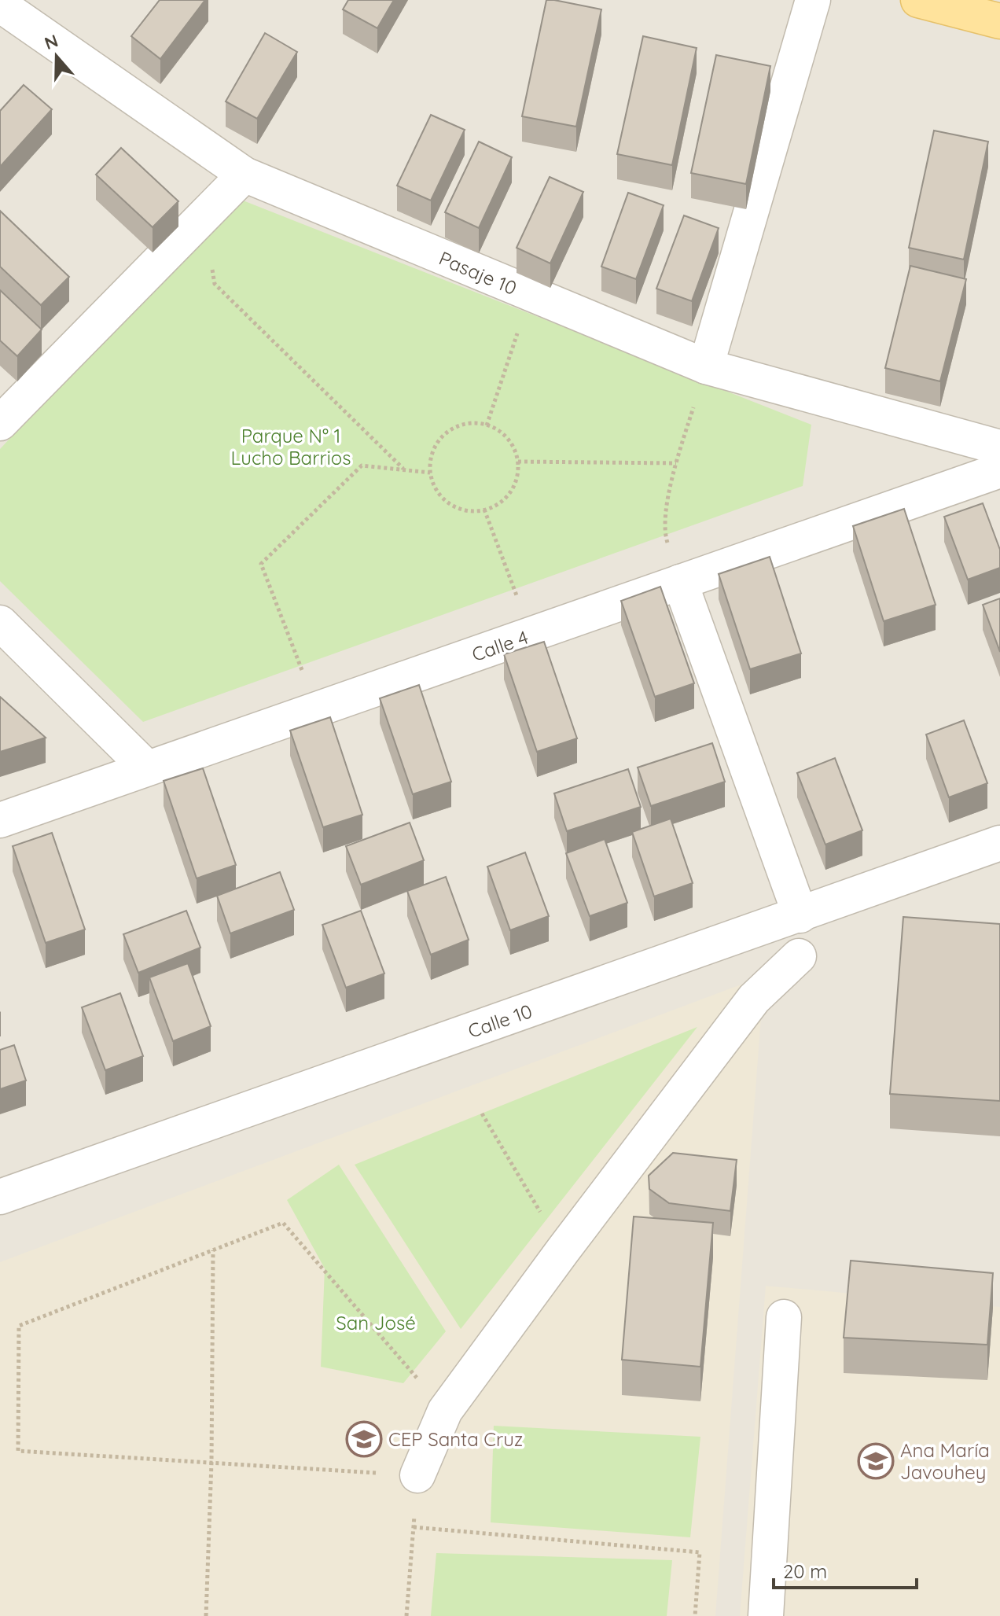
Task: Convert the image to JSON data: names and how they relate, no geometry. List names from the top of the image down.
{
  "streets": {
    "street": ["Pasaje 10", "Calle 4", "Calle 10"]
  },
  "parks": ["Parque N° 1 Lucho Barrios", "San José"],
  "places": {
    "school or university": ["CEP Santa Cruz", "Ana María Javouhey"]
  },
  "scale_bar": "20 m",
  "north": "top"
}
